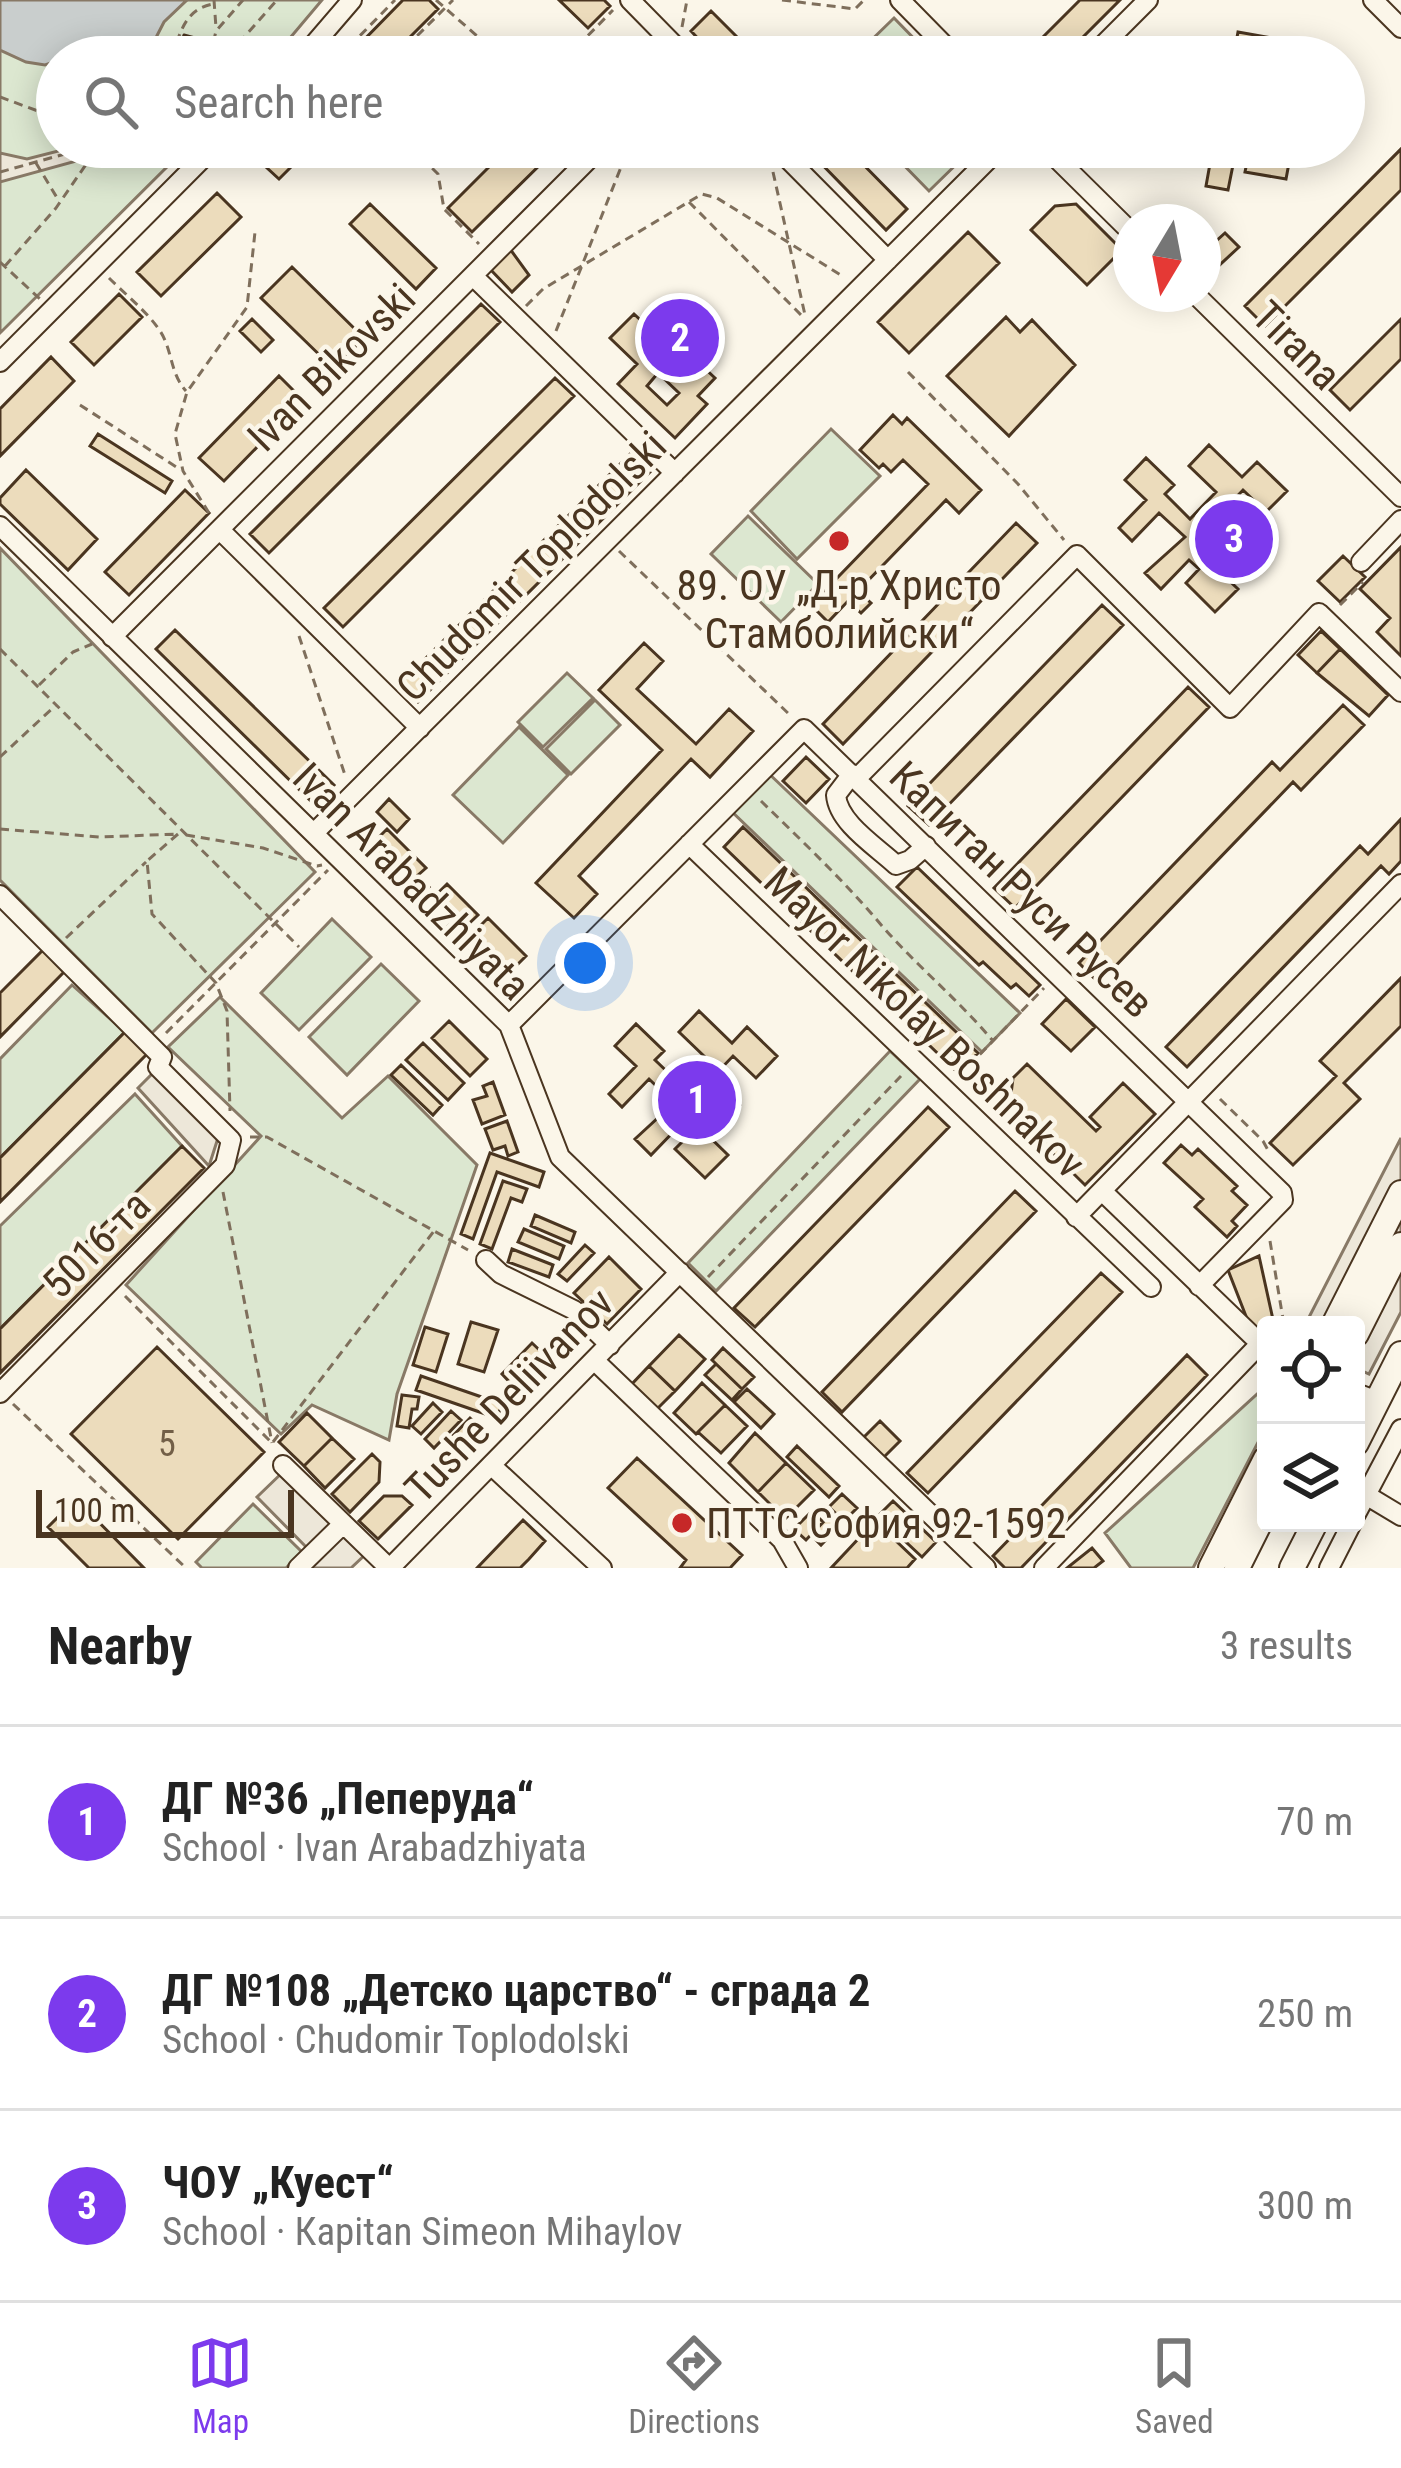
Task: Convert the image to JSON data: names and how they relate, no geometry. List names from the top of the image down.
{
  "streets": {
    "street": [
      "Tirana",
      "Ivan Bikovski",
      "Chudomir Toplodolski",
      "Ivan Arabadzhiyata",
      "Капитан Руси Русев",
      "Мayor Nikolay Boshnakov",
      "5016-та",
      "Tushe Deliivanov"
    ]
  },
  "crossings": [
    ["Ivan Bikovski", "Ivan Arabadzhiyata"],
    ["Chudomir Toplodolski", "Ivan Arabadzhiyata"],
    ["Ivan Arabadzhiyata", "Tushe Deliivanov"],
    ["Капитан Руси Русев", "Мayor Nikolay Boshnakov"]
  ],
  "places": ["89. ОУ „Д-р Христо Стамболийски“", "ПТТС София 92-1592"],
  "house_numbers": ["5"],
  "scale_bar": "100 m",
  "north": "bottom",
  "page": {
    "search": "Search here",
    "pins": ["2", "3", "1"],
    "scale": "100 m",
    "heading": ["Nearby", "3 results"],
    "list": [
      {
        "mark": "1",
        "name": "ДГ №36 „Пеперуда“",
        "note": "School · Ivan Arabadzhiyata",
        "value": "70 m"
      },
      {
        "mark": "2",
        "name": "ДГ №108 „Детско царство“ - сграда 2",
        "note": "School · Chudomir Toplodolski",
        "value": "250 m"
      },
      {
        "mark": "3",
        "name": "ЧОУ „Куест“",
        "note": "School · Кapitan Simeon Mihaylov",
        "value": "300 m"
      }
    ],
    "nav": ["Map", "Directions", "Saved"]
  }
}
